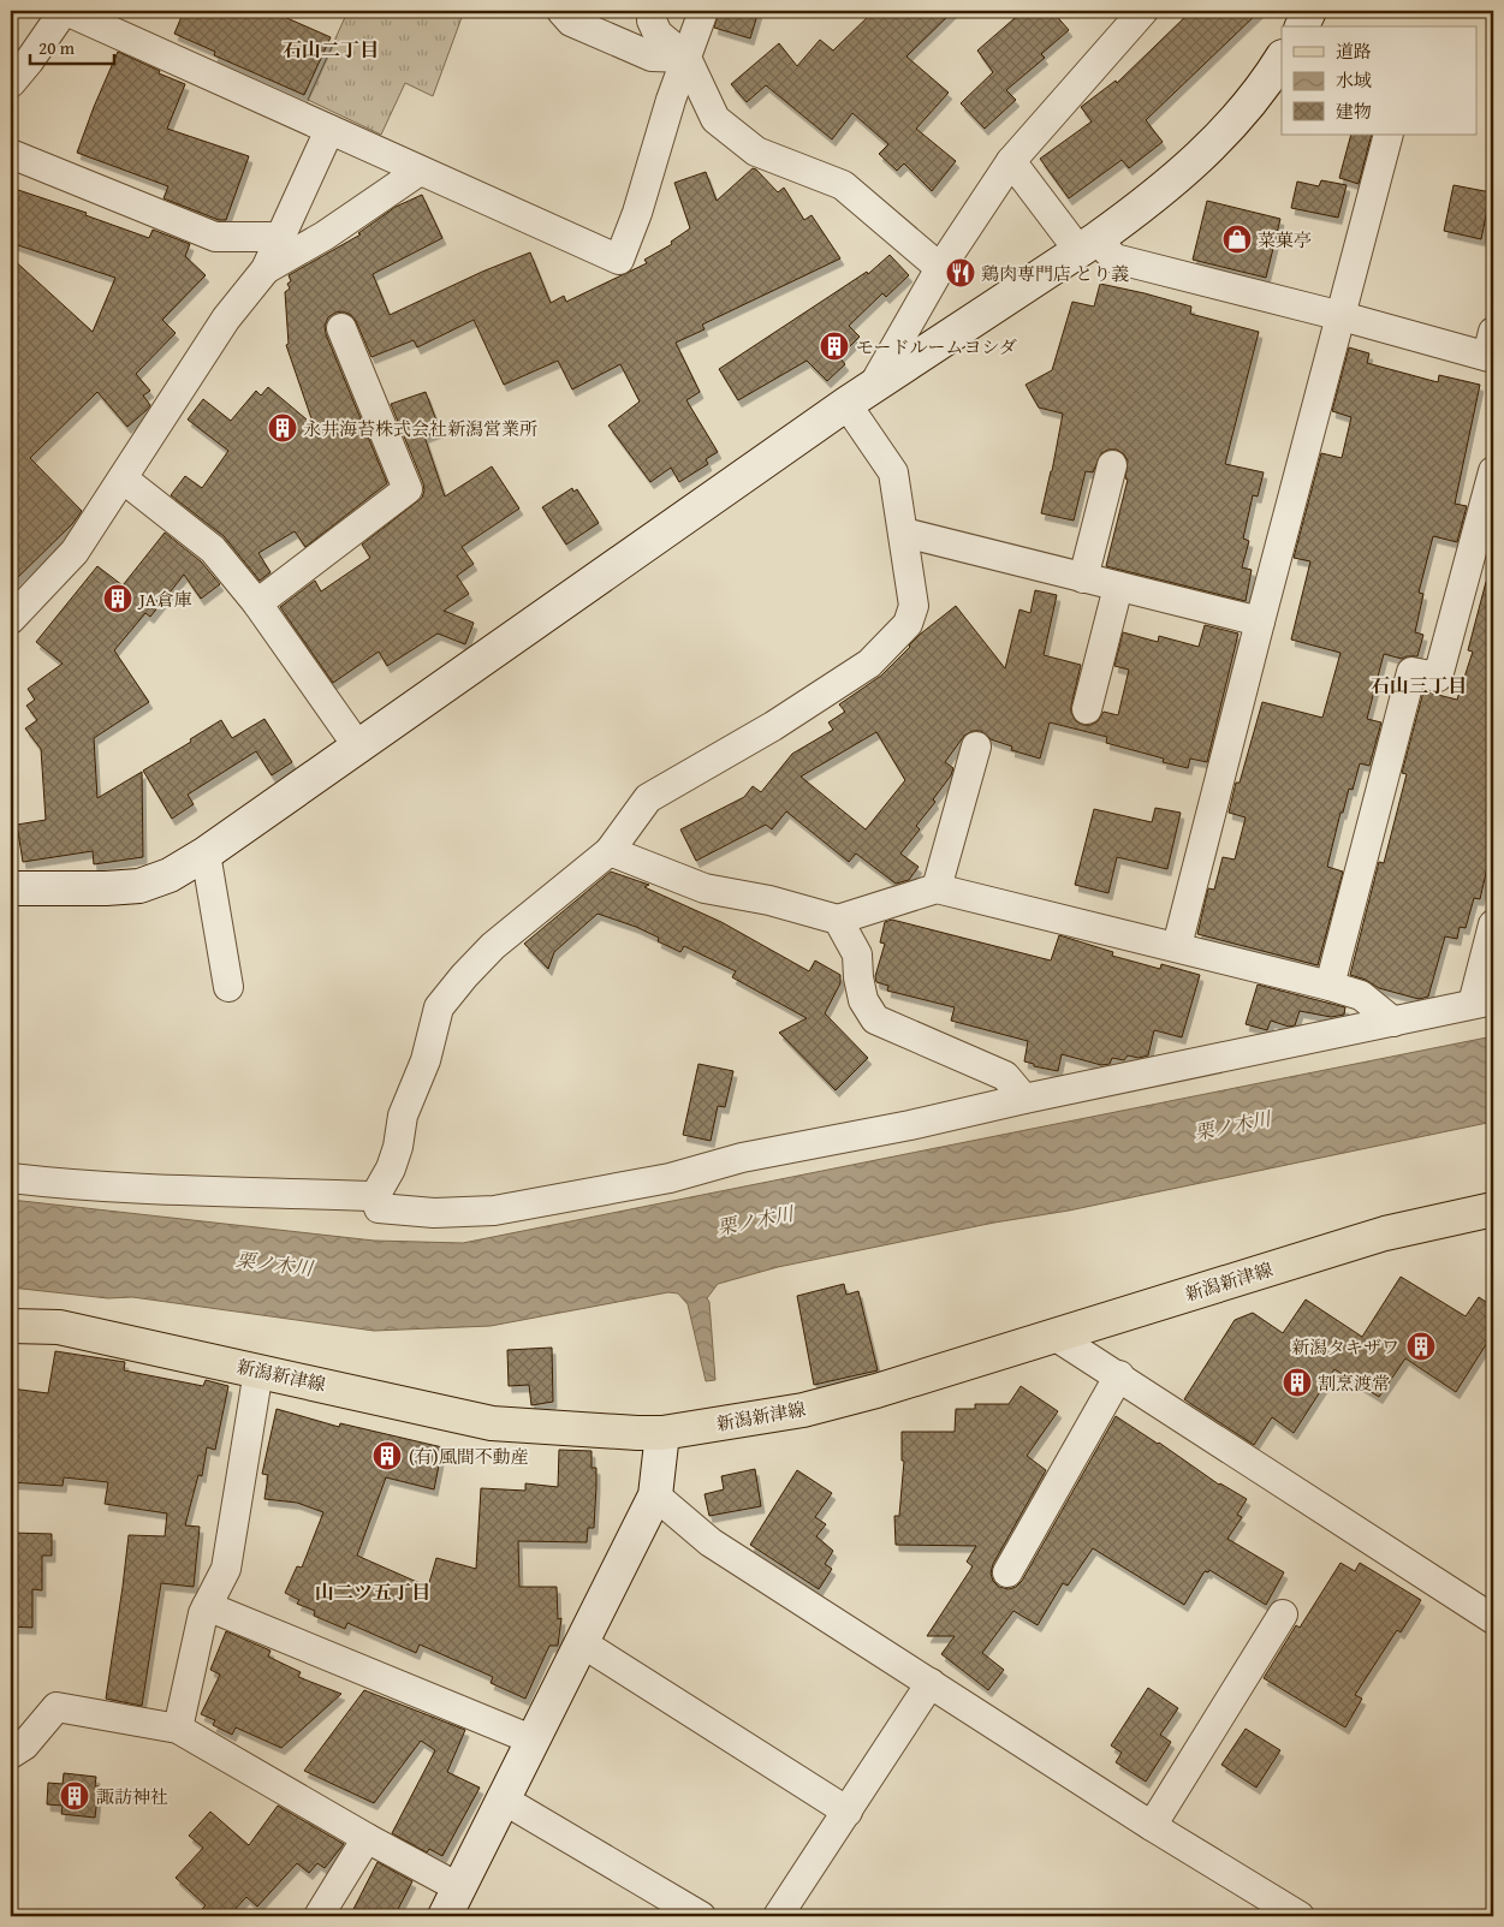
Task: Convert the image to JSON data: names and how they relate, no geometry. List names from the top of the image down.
{
  "streets": {
    "main road": ["新潟新津線"]
  },
  "districts": ["石山二丁目", "石山三丁目", "山二ツ五丁目"],
  "water": ["栗ノ木川"],
  "places": {
    "shop": ["菜菓亭"],
    "restaurant": ["鶏肉専門店 とり義"],
    "building": [
      "モードルームヨシダ",
      "永井海苔株式会社新潟営業所",
      "JA倉庫",
      "新潟タキザワ",
      "割烹渡常",
      "(有)風間不動産",
      "諏訪神社"
    ]
  },
  "legend": ["道路", "水域", "建物"],
  "scale_bar": "20 m"
}
